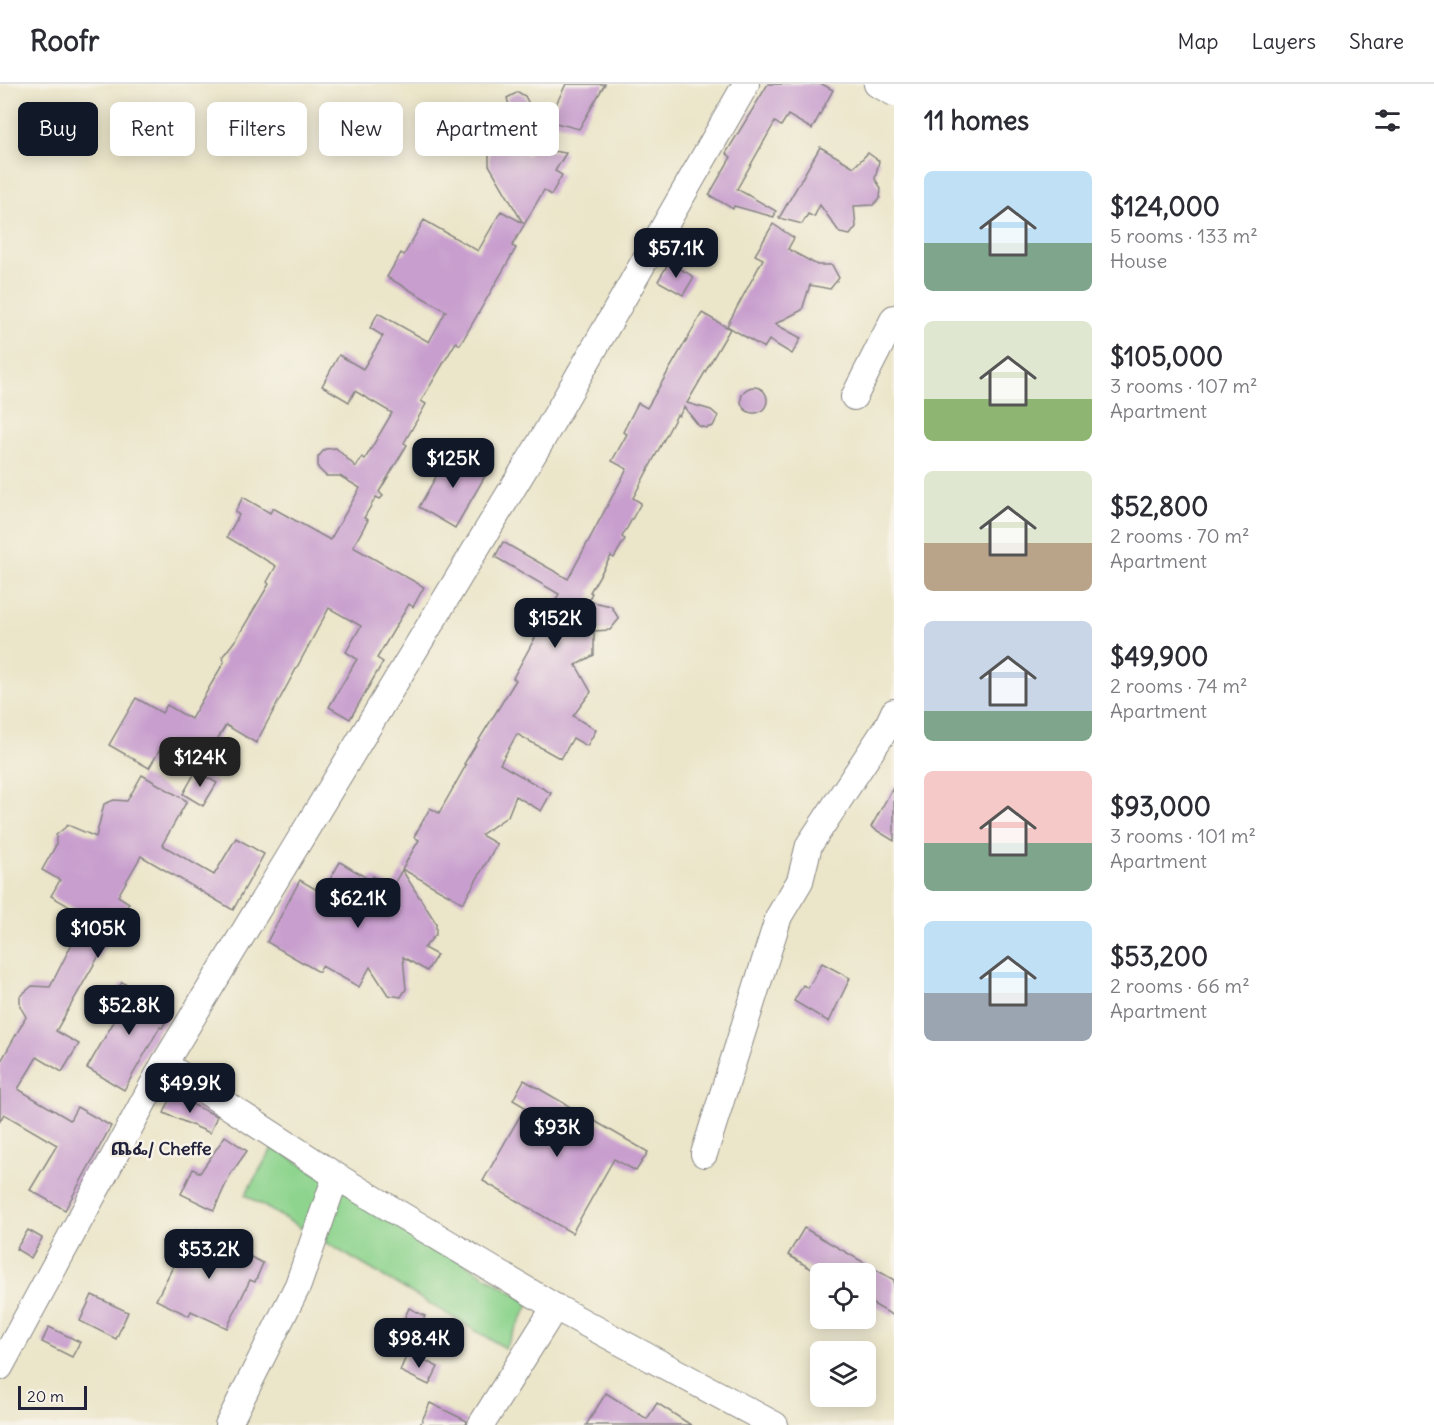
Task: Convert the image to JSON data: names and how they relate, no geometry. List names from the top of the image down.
{
  "districts": ["ጨፌ/ Cheffe"],
  "scale_bar": "20 m",
  "page": {
    "header": "Roofr",
    "nav": ["Map", "Layers", "Share"],
    "heading": "11 homes",
    "chip": [
      "Buy",
      "Rent",
      "Filters",
      "New",
      "Apartment"
    ],
    "list": [
      {
        "name": "$124,000",
        "note": "5 rooms · 133 m² · House"
      },
      {
        "name": "$105,000",
        "note": "3 rooms · 107 m² · Apartment"
      },
      {
        "name": "$52,800",
        "note": "2 rooms · 70 m² · Apartment"
      },
      {
        "name": "$49,900",
        "note": "2 rooms · 74 m² · Apartment"
      },
      {
        "name": "$93,000",
        "note": "3 rooms · 101 m² · Apartment"
      },
      {
        "name": "$53,200",
        "note": "2 rooms · 66 m² · Apartment"
      }
    ],
    "price": [
      "$57.1K",
      "$125K",
      "$152K",
      "$124K",
      "$62.1K",
      "$105K",
      "$52.8K",
      "$49.9K",
      "$93K",
      "$53.2K",
      "$98.4K"
    ],
    "scale": "20 m"
  }
}
